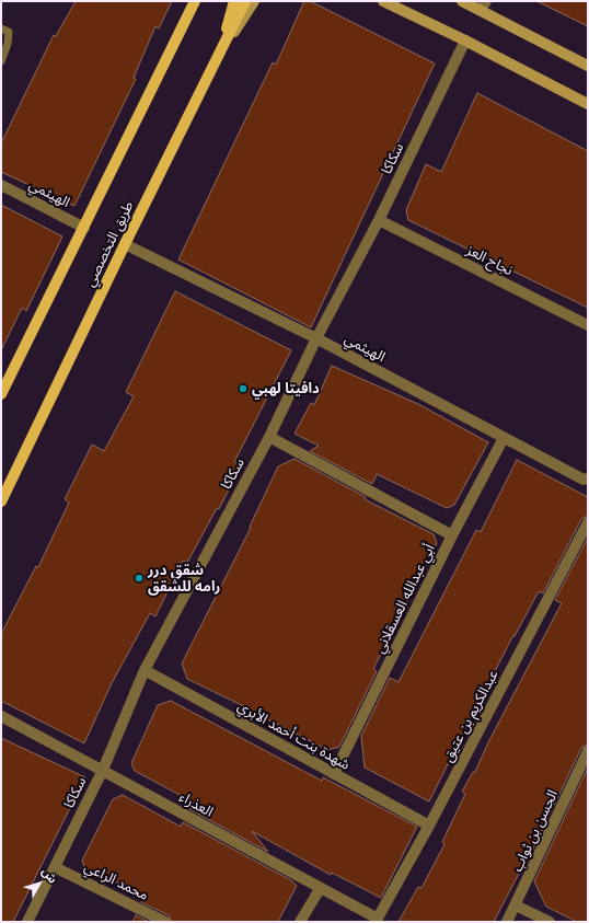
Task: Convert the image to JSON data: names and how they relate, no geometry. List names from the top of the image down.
{
  "streets": {
    "main road": ["طريق التخصصي"],
    "street": [
      "سكاكا",
      "الهيثمي",
      "نجاح العز",
      "أبي عبدالله العسقلاني",
      "عبدالكريم بن عتيق",
      "شهدة بنت أحمد الأبري",
      "العذراء",
      "الحسن بن ثواب",
      "محمد الراعي"
    ]
  },
  "crossings": [
    ["سكاكا", "الهيثمي"],
    ["سكاكا", "نجاح العز"],
    ["سكاكا", "شهدة بنت أحمد الأبري"],
    ["سكاكا", "العذراء"],
    ["سكاكا", "محمد الراعي"],
    ["الهيثمي", "طريق التخصصي"],
    ["الهيثمي", "أبي عبدالله العسقلاني"],
    ["أبي عبدالله العسقلاني", "شهدة بنت أحمد الأبري"],
    ["عبدالكريم بن عتيق", "شهدة بنت أحمد الأبري"],
    ["عبدالكريم بن عتيق", "العذراء"]
  ],
  "places": ["دافيتا لهبي", "شقق درر رامه للشقق"],
  "north": "top right"
}
